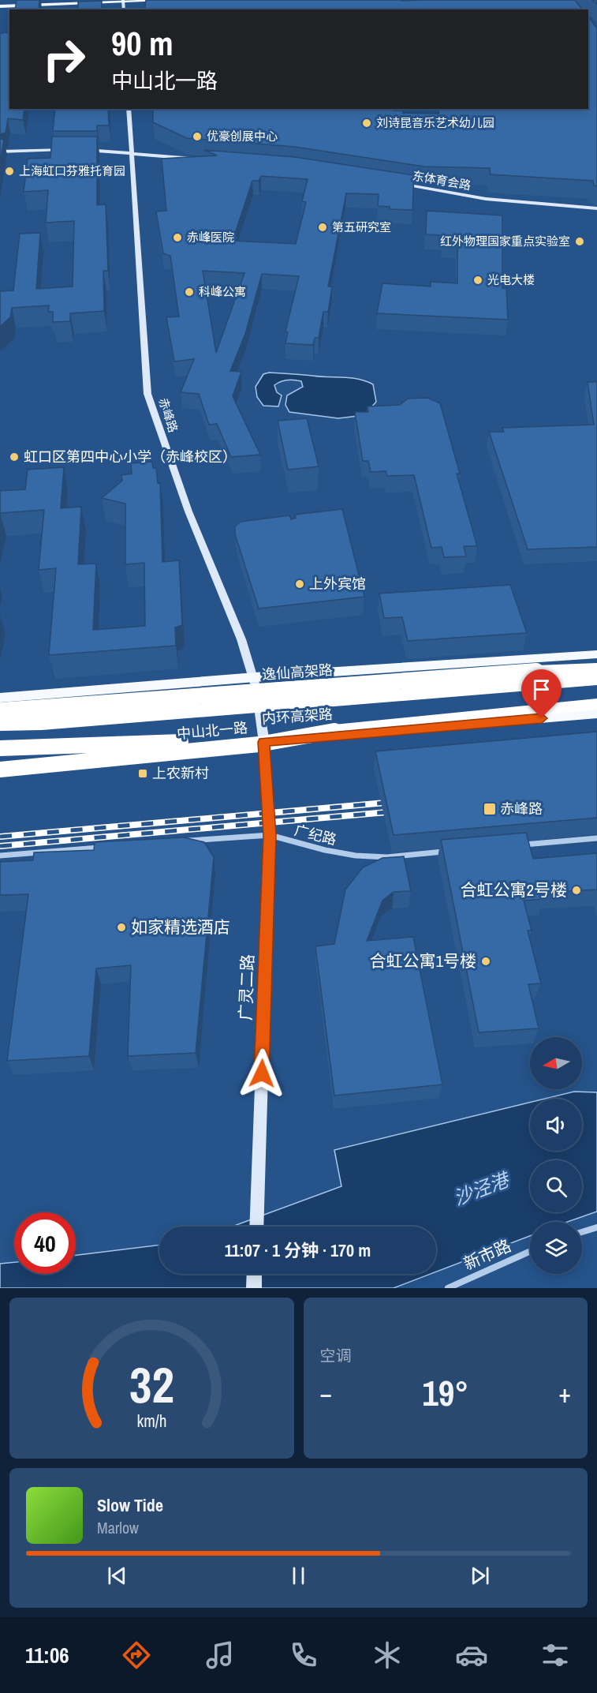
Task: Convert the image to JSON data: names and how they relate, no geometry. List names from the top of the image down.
{
  "streets": {
    "highway": ["逸仙高架路", "内环高架路"],
    "main road": ["中山北一路"],
    "street": [
      "东体育会路",
      "赤峰路",
      "广纪路",
      "广灵二路",
      "新市路"
    ]
  },
  "crossings": [
    ["赤峰路", "中山北一路"],
    ["赤峰路", "广灵二路"],
    ["中山北一路", "广灵二路"],
    ["广纪路", "广灵二路"]
  ],
  "water": ["沙泾港"],
  "places": {
    "other": [
      "刘诗昆音乐艺术幼儿园",
      "优豪创展中心",
      "上海虹口芬雅托育园",
      "第五研究室",
      "赤峰医院",
      "红外物理国家重点实验室",
      "光电大楼",
      "科峰公寓",
      "虹口区第四中心小学（赤峰校区）",
      "上外宾馆",
      "合虹公寓2号楼",
      "如家精选酒店",
      "合虹公寓1号楼"
    ],
    "transit": ["上农新村", "赤峰路"]
  },
  "north": "left",
  "page": {
    "turn": ["90 m", "中山北一路"],
    "limit": "40",
    "trip": "11:07 · 1 分钟 · 170 m",
    "tile": "空调",
    "heat": ["−", "19°", "+"],
    "song": ["Slow Tide", "Marlow"],
    "tabs": "11:06",
    "gauge": ["32", "km/h"]
  }
}
